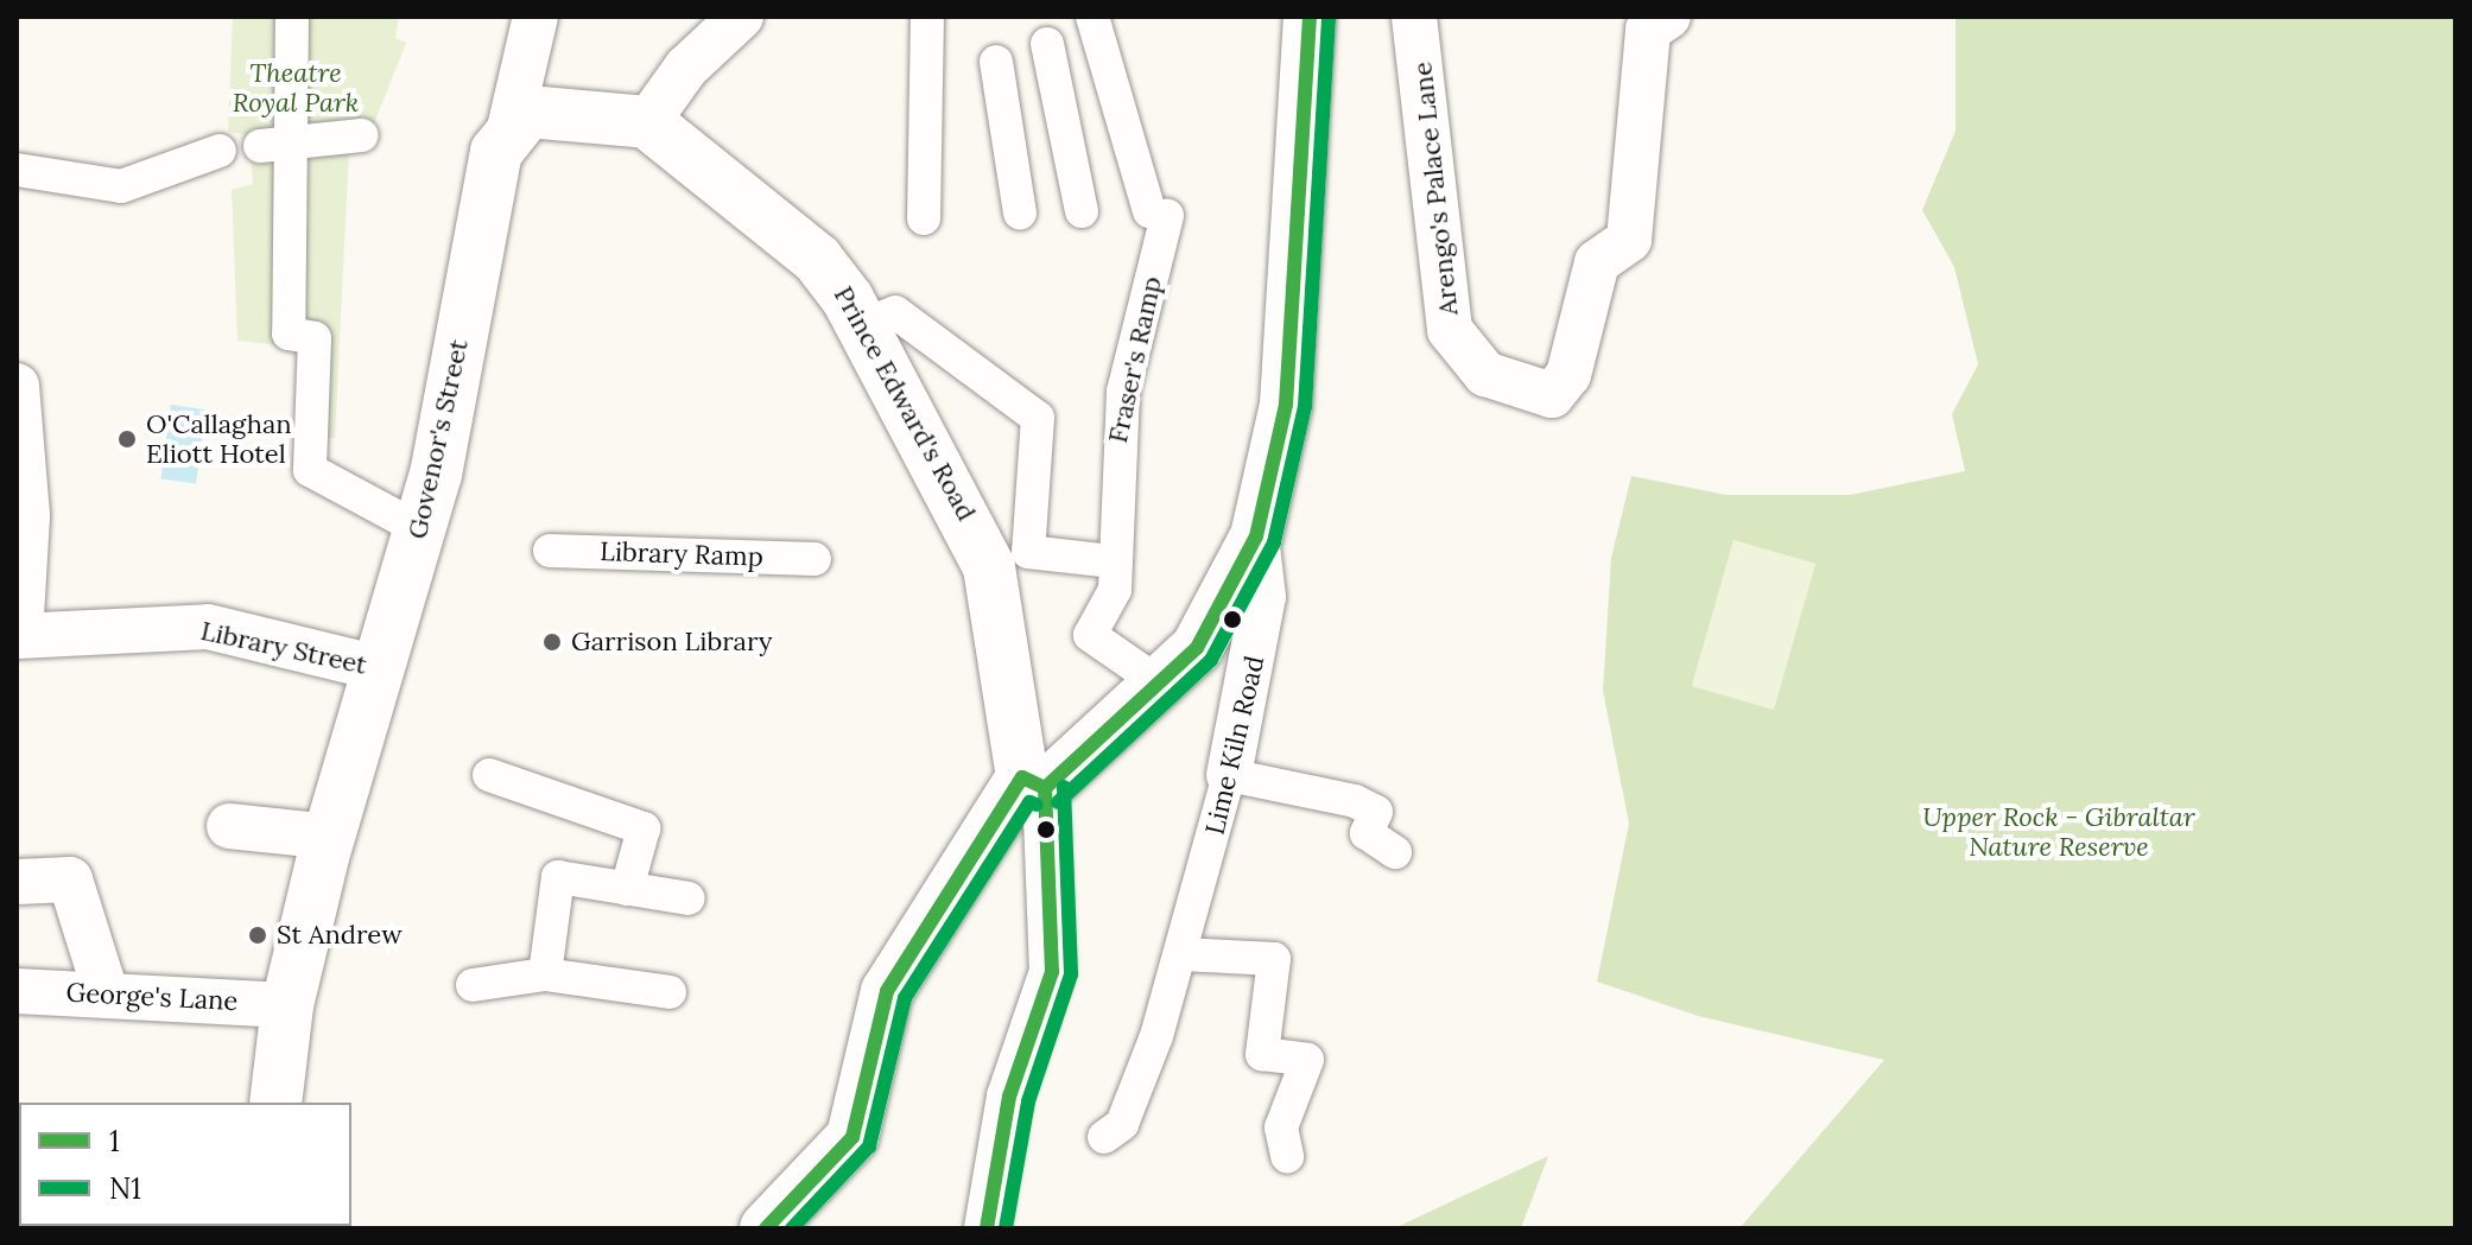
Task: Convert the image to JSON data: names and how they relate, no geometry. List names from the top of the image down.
{
  "streets": {
    "street": [
      "Arengo's Palace Lane",
      "Fraser's Ramp",
      "Prince Edward's Road",
      "Govenor's Street",
      "Library Ramp",
      "Library Street",
      "Lime Kiln Road",
      "George's Lane"
    ]
  },
  "crossings": [
    ["Govenor's Street", "Library Street"],
    ["Govenor's Street", "George's Lane"]
  ],
  "parks": ["Theatre Royal Park", "Upper Rock - Gibraltar Nature Reserve"],
  "places": ["O'Callaghan Eliott Hotel", "Garrison Library", "St Andrew"],
  "lines": ["transit line 1", "transit line N1"],
  "legend": ["1", "N1"]
}
